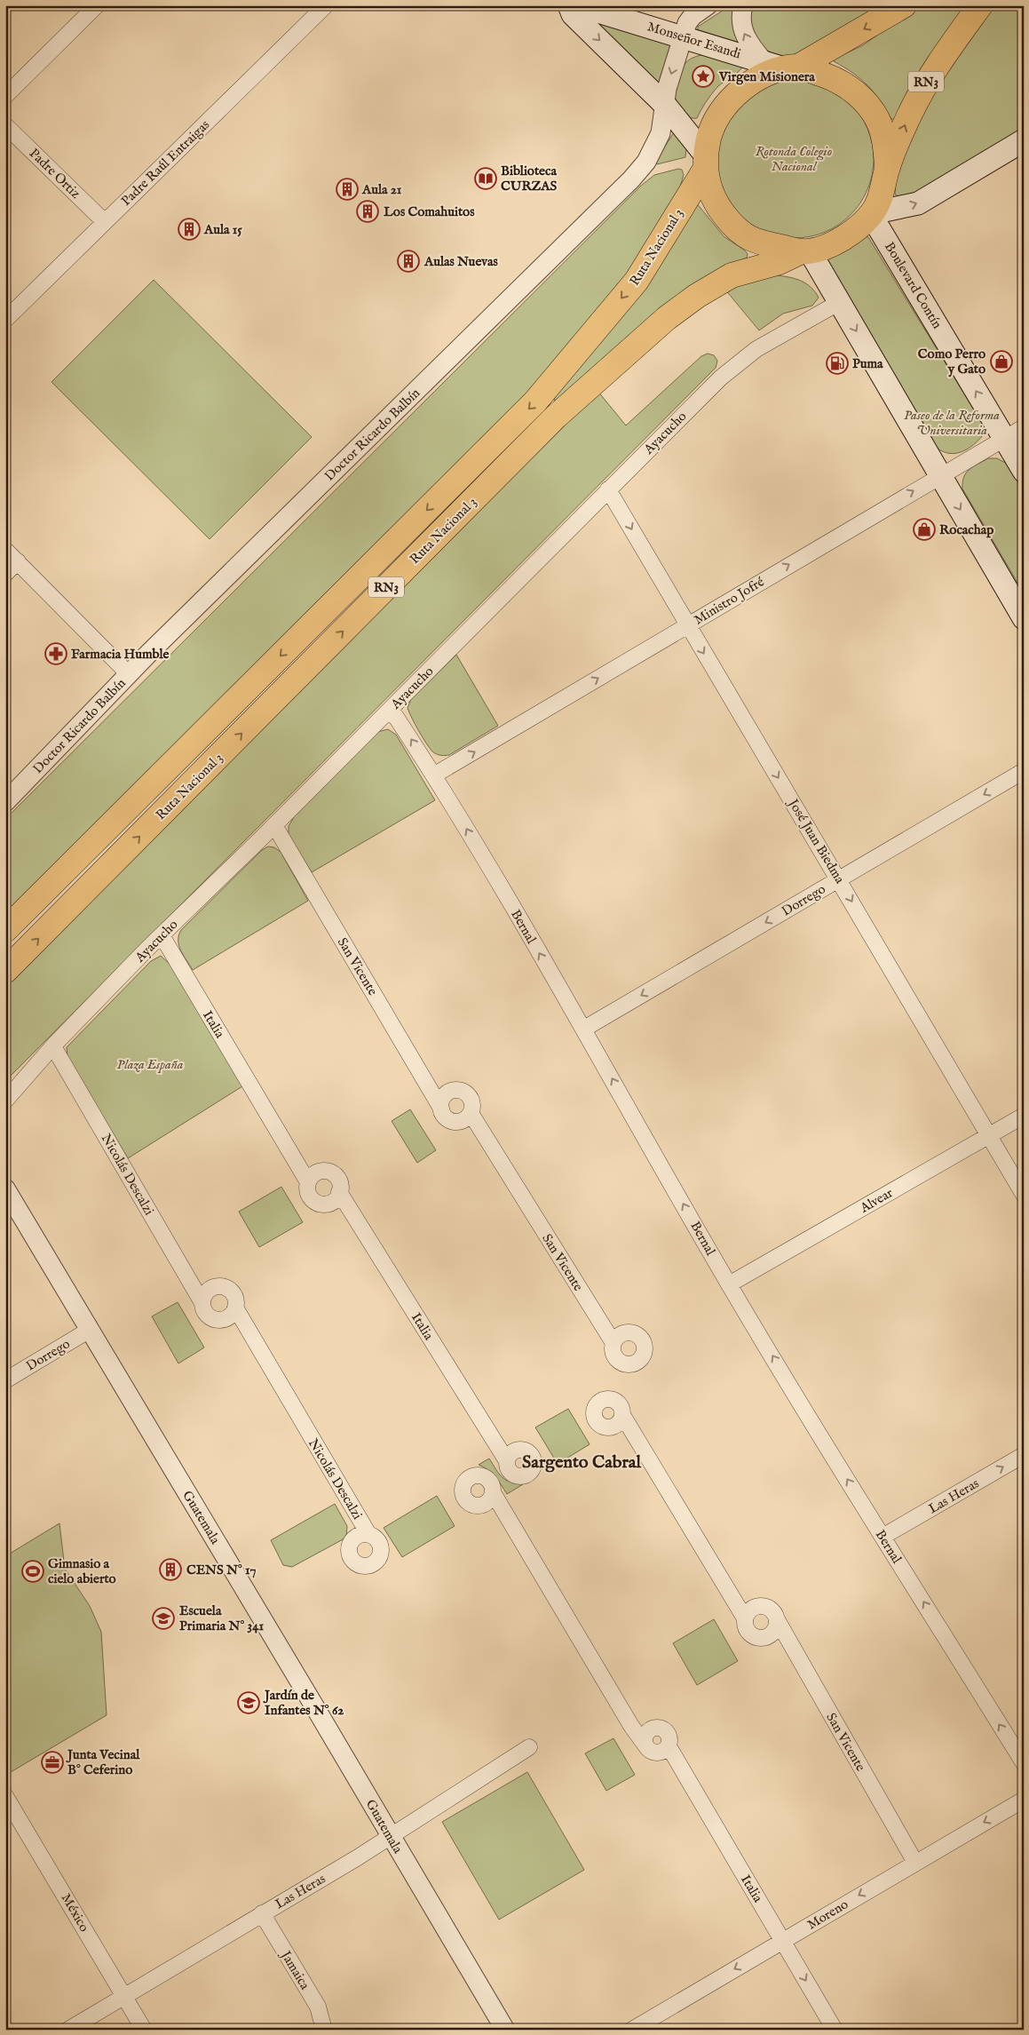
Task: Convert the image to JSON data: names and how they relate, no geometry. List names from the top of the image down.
{
  "streets": {
    "highway": ["RN3", "Ruta Nacional 3"],
    "main road": ["Monseñor Esandi", "Boulevard Contín"],
    "street": [
      "Padre Raúl Entraigas",
      "Padre Ortiz",
      "Ayacucho",
      "Doctor Ricardo Balbín",
      "Ministro Jofré",
      "José Juan Biedma",
      "Dorrego",
      "Bernal",
      "San Vicente",
      "Italia",
      "Nicolás Descalzi",
      "Alvear",
      "Las Heras",
      "Guatemala",
      "México",
      "Moreno",
      "Jamaica"
    ]
  },
  "crossings": [
    ["Monseñor Esandi", "RN3"],
    ["Monseñor Esandi", "Ruta Nacional 3"],
    ["Monseñor Esandi", "Doctor Ricardo Balbín"],
    ["RN3", "Ruta Nacional 3"],
    ["RN3", "Boulevard Contín"],
    ["Padre Raúl Entraigas", "Padre Ortiz"],
    ["Boulevard Contín", "Ministro Jofré"],
    ["Ayacucho", "José Juan Biedma"],
    ["Ayacucho", "Bernal"],
    ["Ayacucho", "San Vicente"],
    ["Ayacucho", "Italia"],
    ["Ayacucho", "Nicolás Descalzi"],
    ["Ministro Jofré", "José Juan Biedma"],
    ["Ministro Jofré", "Bernal"],
    ["José Juan Biedma", "Dorrego"],
    ["José Juan Biedma", "Alvear"],
    ["Dorrego", "Bernal"],
    ["Dorrego", "Guatemala"],
    ["Bernal", "Alvear"],
    ["Bernal", "Las Heras"],
    ["San Vicente", "Moreno"],
    ["Italia", "Moreno"],
    ["Las Heras", "Guatemala"],
    ["Las Heras", "México"],
    ["Las Heras", "Jamaica"]
  ],
  "one_way": [
    "Ministro Jofré",
    "José Juan Biedma",
    "Dorrego",
    "Bernal",
    "Moreno"
  ],
  "districts": ["Sargento Cabral"],
  "parks": ["Rotonda Colegio Nacional", "Paseo de la Reforma Universitaria", "Plaza España"],
  "places": {
    "place": ["Virgen Misionera"],
    "library": ["Biblioteca CURZAS"],
    "building": [
      "Aula 21",
      "Los Comahuitos",
      "Aula 15",
      "Aulas Nuevas",
      "CENS N° 17"
    ],
    "shop": ["Como Perro y Gato", "Rocachap"],
    "fuel station": ["Puma"],
    "pharmacy": ["Farmacia Humble"],
    "sports": ["Gimnasio a cielo abierto"],
    "school or university": ["Escuela Primaria N° 341", "Jardín de Infantes N° 62"],
    "office": ["Junta Vecinal B° Ceferino"]
  }
}
